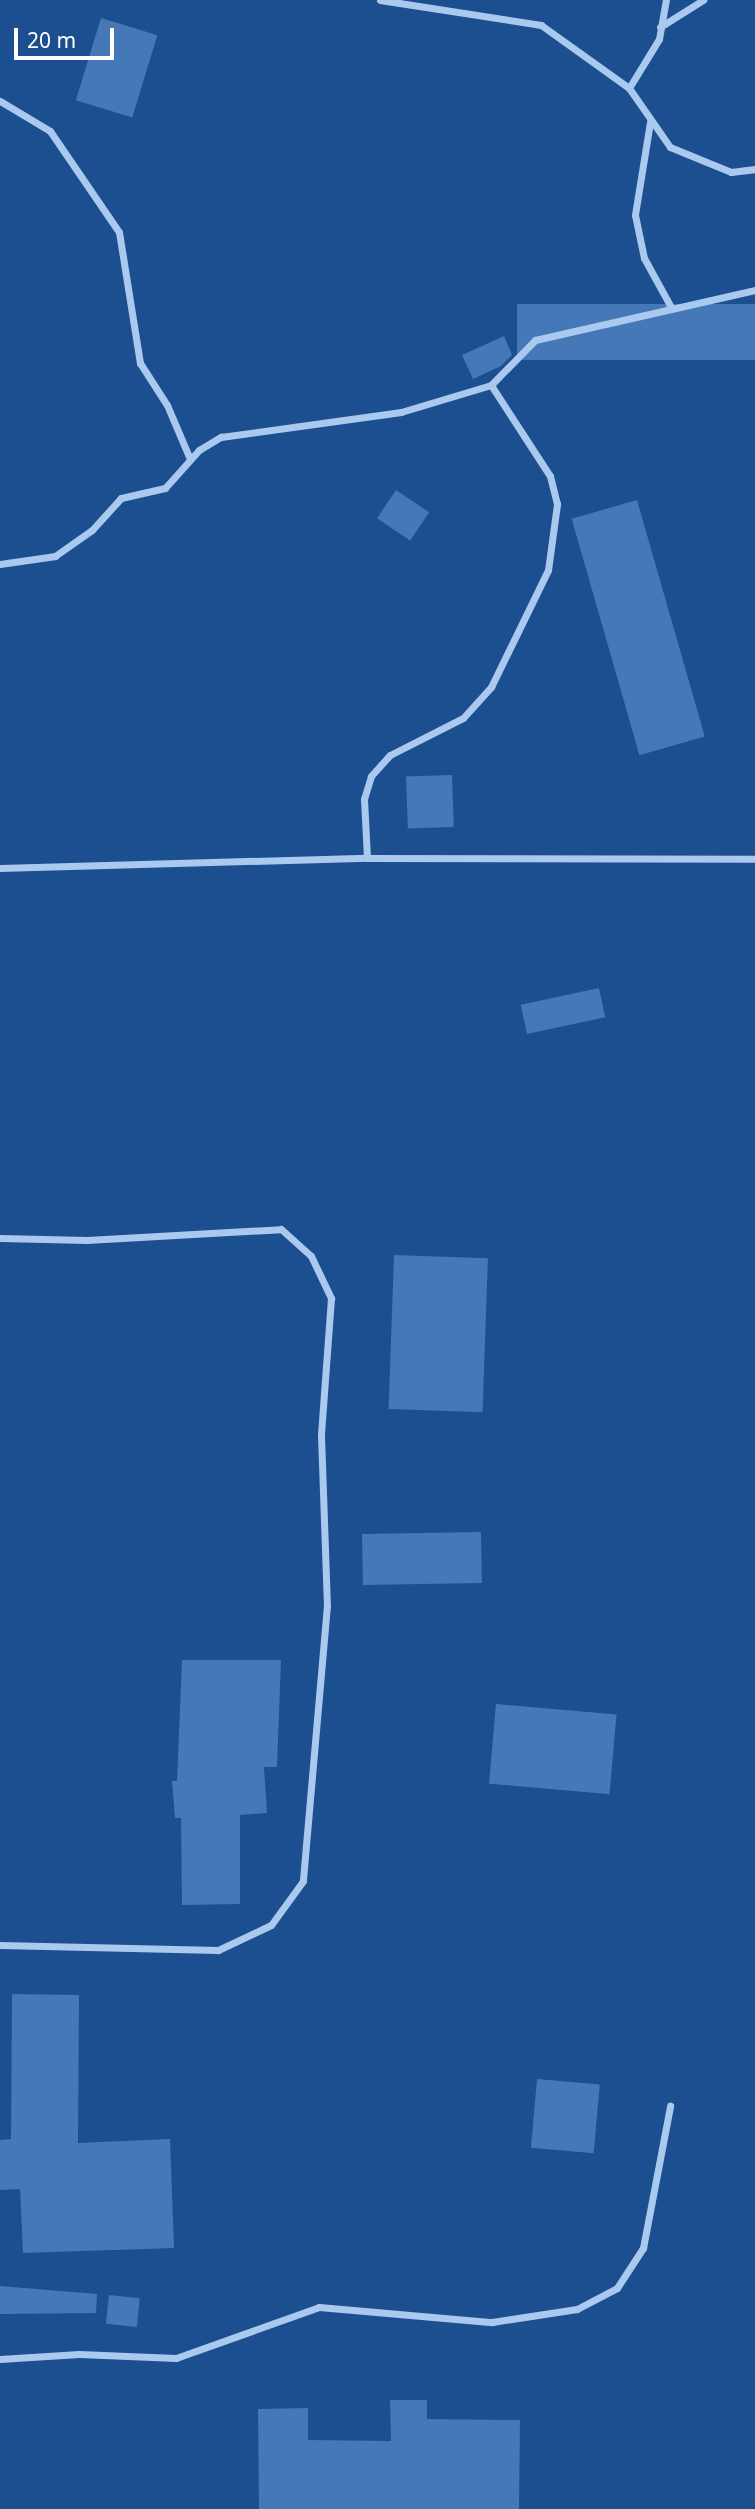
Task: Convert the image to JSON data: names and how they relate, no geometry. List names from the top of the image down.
{
  "scale_bar": "20 m"
}
